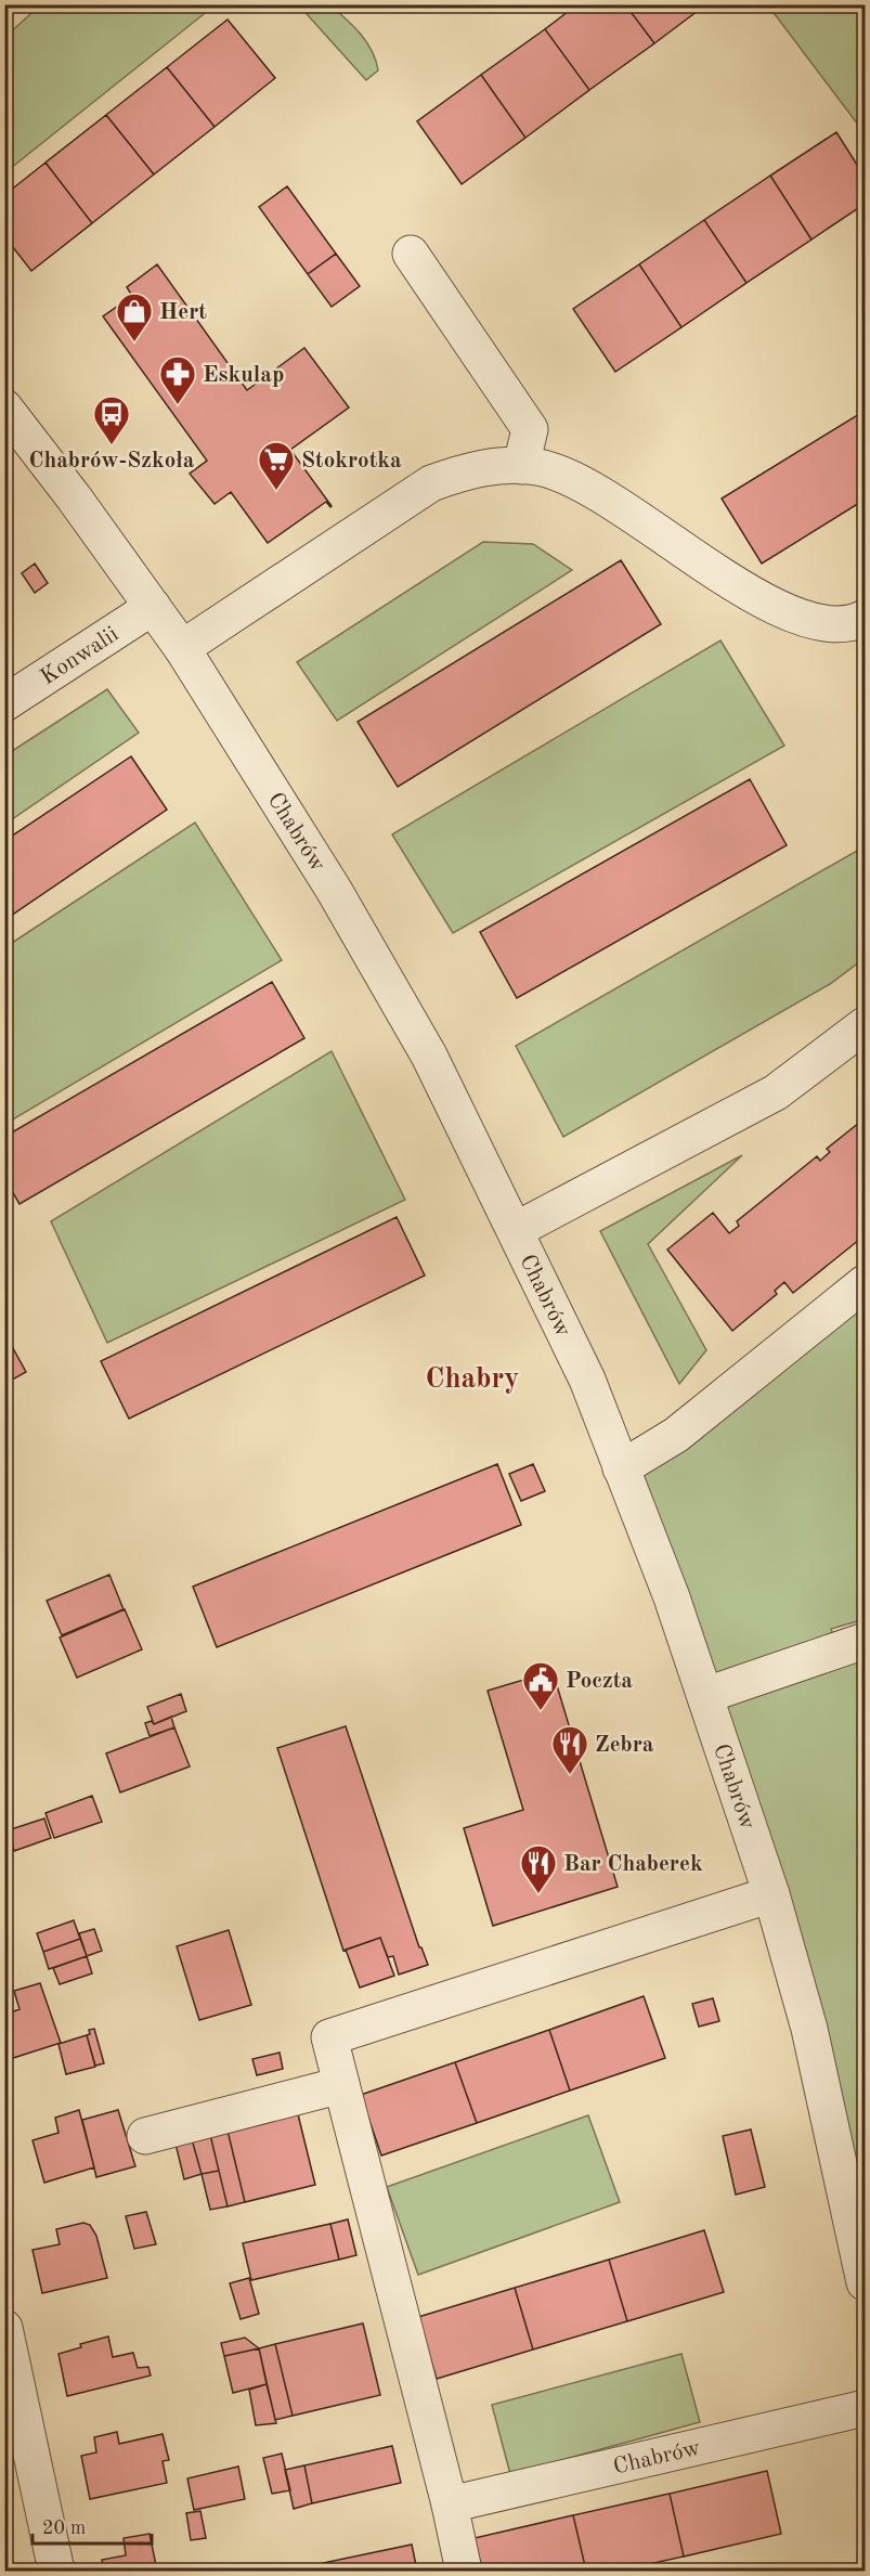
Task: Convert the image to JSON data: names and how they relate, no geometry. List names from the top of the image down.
{
  "streets": {
    "street": ["Konwalii", "Chabrów"]
  },
  "crossings": [
    ["Konwalii", "Chabrów"]
  ],
  "districts": ["Chabry"],
  "places": {
    "shop": ["Hert"],
    "pharmacy": ["Eskulap"],
    "bus stop": ["Chabrów-Szkoła"],
    "supermarket": ["Stokrotka"],
    "public building": ["Poczta"],
    "restaurant": ["Zebra", "Bar Chaberek"]
  },
  "scale_bar": "20 m"
}
